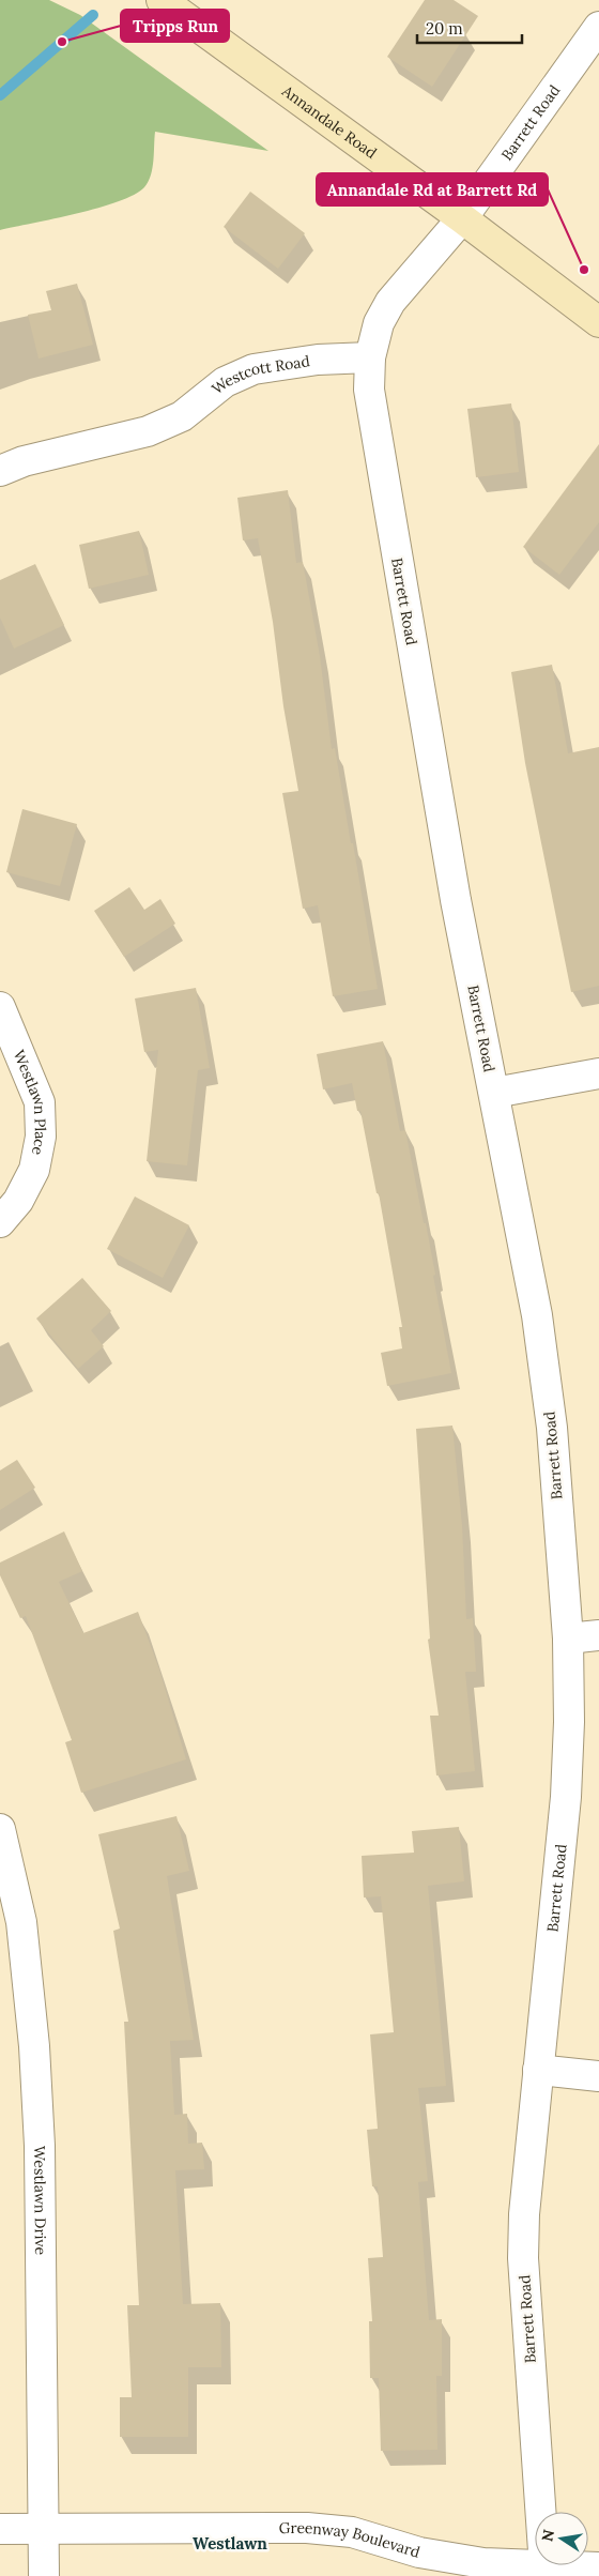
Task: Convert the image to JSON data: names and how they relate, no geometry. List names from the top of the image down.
{
  "streets": {
    "main road": ["Annandale Road"],
    "street": [
      "Barrett Road",
      "Westcott Road",
      "Westlawn Place",
      "Westlawn Drive",
      "Greenway Boulevard"
    ]
  },
  "crossings": [
    ["Annandale Road", "Barrett Road"],
    ["Barrett Road", "Westcott Road"],
    ["Barrett Road", "Greenway Boulevard"],
    ["Westlawn Drive", "Greenway Boulevard"]
  ],
  "districts": ["Westlawn"],
  "places": ["Tripps Run", "Annandale Rd at Barrett Rd"],
  "scale_bar": "20 m",
  "north": "left"
}
